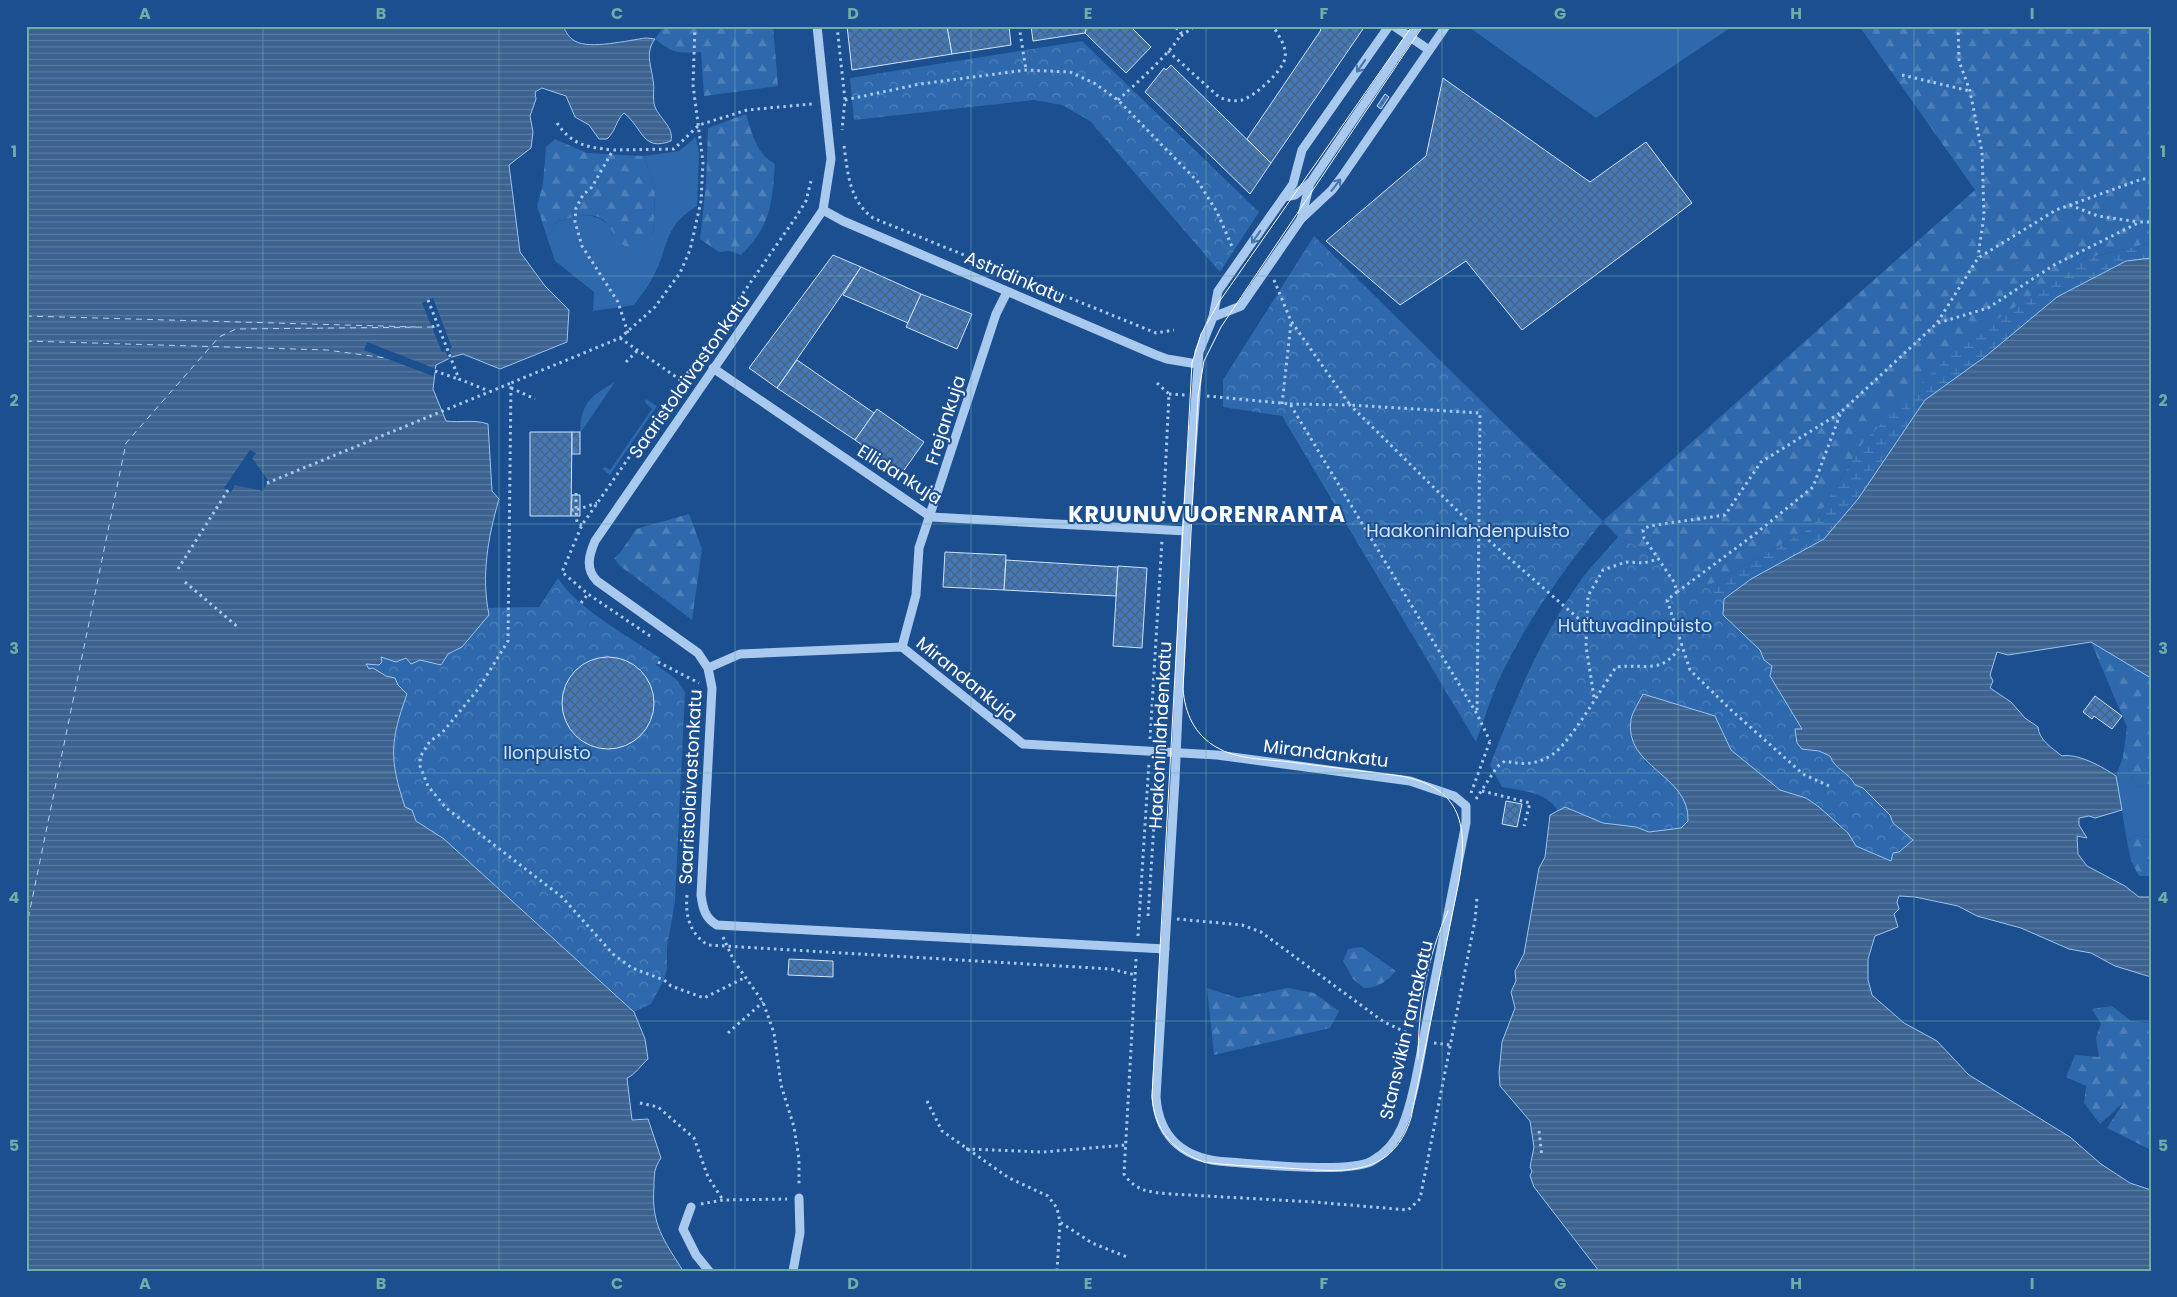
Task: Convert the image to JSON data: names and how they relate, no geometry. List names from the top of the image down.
{
  "streets": {
    "street": [
      "Astridinkatu",
      "Saaristolaivastonkatu",
      "Frejankuja",
      "Ellidankuja",
      "Mirandankuja",
      "Haakoninlahdenkatu",
      "Mirandankatu",
      "Stansvikin rantakatu"
    ]
  },
  "crossings": [
    ["Astridinkatu", "Saaristolaivastonkatu"],
    ["Astridinkatu", "Frejankuja"],
    ["Astridinkatu", "Haakoninlahdenkatu"],
    ["Saaristolaivastonkatu", "Ellidankuja"],
    ["Saaristolaivastonkatu", "Mirandankuja"],
    ["Frejankuja", "Ellidankuja"],
    ["Frejankuja", "Mirandankuja"],
    ["Ellidankuja", "Haakoninlahdenkatu"],
    ["Mirandankuja", "Haakoninlahdenkatu"],
    ["Mirandankuja", "Mirandankatu"],
    ["Haakoninlahdenkatu", "Mirandankatu"],
    ["Haakoninlahdenkatu", "Stansvikin rantakatu"],
    ["Mirandankatu", "Stansvikin rantakatu"]
  ],
  "districts": ["KRUUNUVUORENRANTA"],
  "parks": ["Haakoninlahdenpuisto", "Huttuvadinpuisto", "Ilonpuisto"],
  "grid": {
    "columns": [
      "A",
      "B",
      "C",
      "D",
      "E",
      "F",
      "G",
      "H",
      "I"
    ],
    "rows": [
      "1",
      "2",
      "3",
      "4",
      "5"
    ]
  }
}
